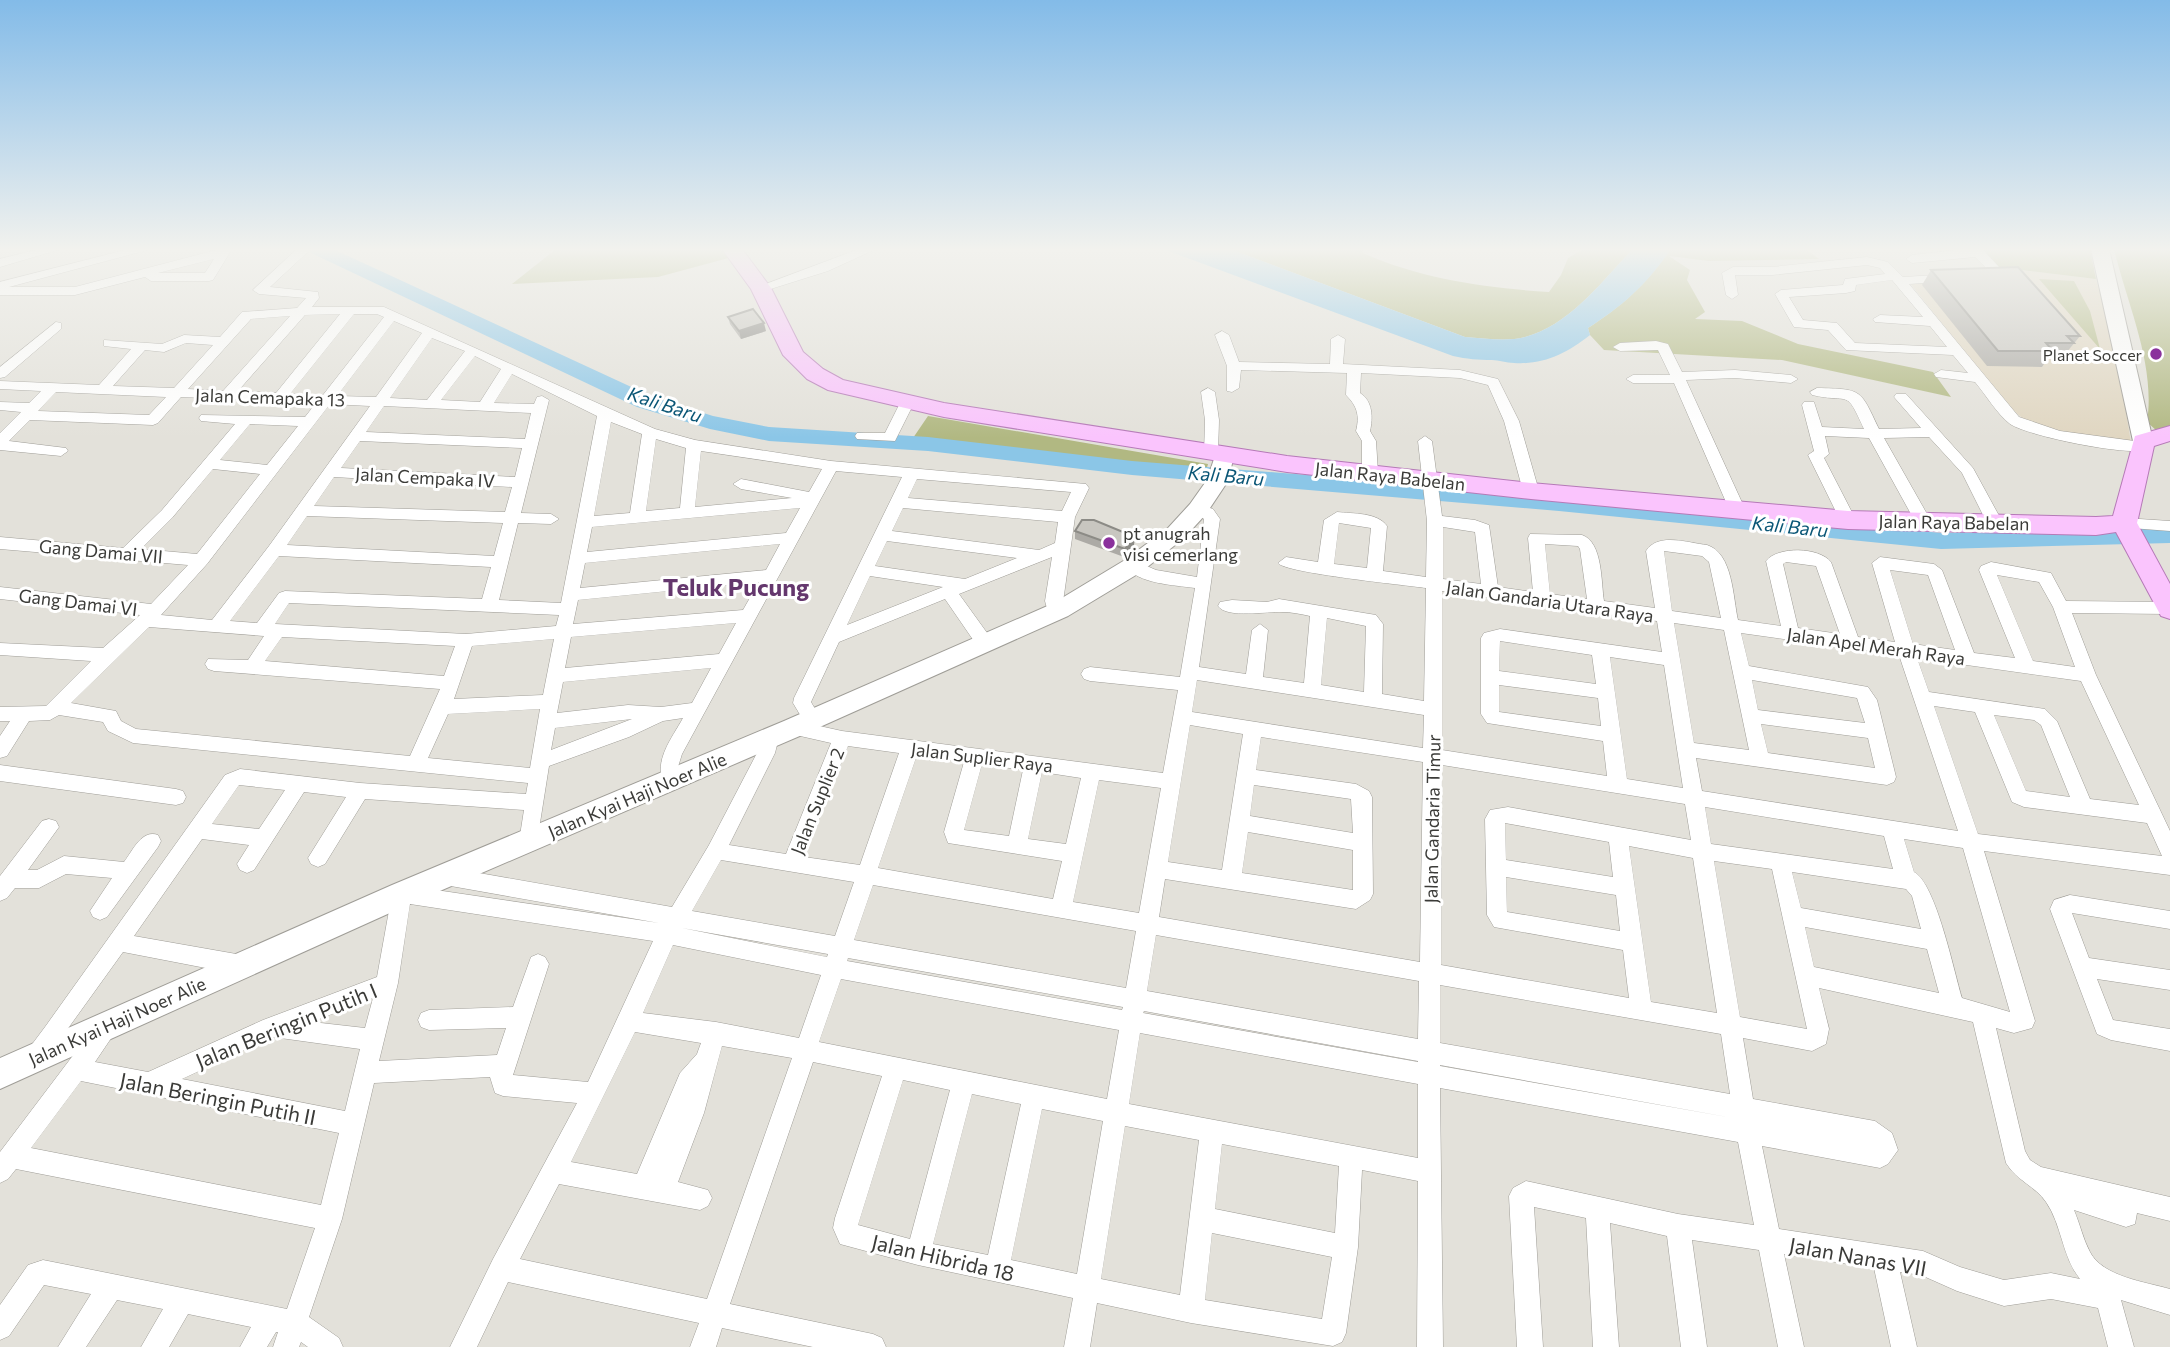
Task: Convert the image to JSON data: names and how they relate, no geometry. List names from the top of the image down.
{
  "streets": {
    "main road": ["Jalan Raya Babelan"],
    "street": [
      "Jalan Cemapaka 13",
      "Jalan Cempaka IV",
      "Gang Damai VII",
      "Jalan Gandaria Utara Raya",
      "Gang Damai VI",
      "Jalan Apel Merah Raya",
      "Jalan Suplier Raya",
      "Jalan Kyai Haji Noer Alie",
      "Jalan Suplier 2",
      "Jalan Gandaria Timur",
      "Jalan Beringin Putih I",
      "Jalan Beringin Putih II",
      "Jalan Nanas VII",
      "Jalan Hibrida 18"
    ]
  },
  "crossings": [
    ["Jalan Raya Babelan", "Jalan Kyai Haji Noer Alie"],
    ["Jalan Raya Babelan", "Jalan Gandaria Timur"],
    ["Jalan Gandaria Utara Raya", "Jalan Apel Merah Raya"],
    ["Jalan Gandaria Utara Raya", "Jalan Gandaria Timur"],
    ["Jalan Suplier Raya", "Jalan Kyai Haji Noer Alie"],
    ["Jalan Suplier Raya", "Jalan Suplier 2"],
    ["Jalan Beringin Putih I", "Jalan Beringin Putih II"]
  ],
  "districts": ["Teluk Pucung"],
  "water": ["Kali Baru"],
  "places": ["Planet Soccer", "pt anugrah visi cemerlang"]
}
